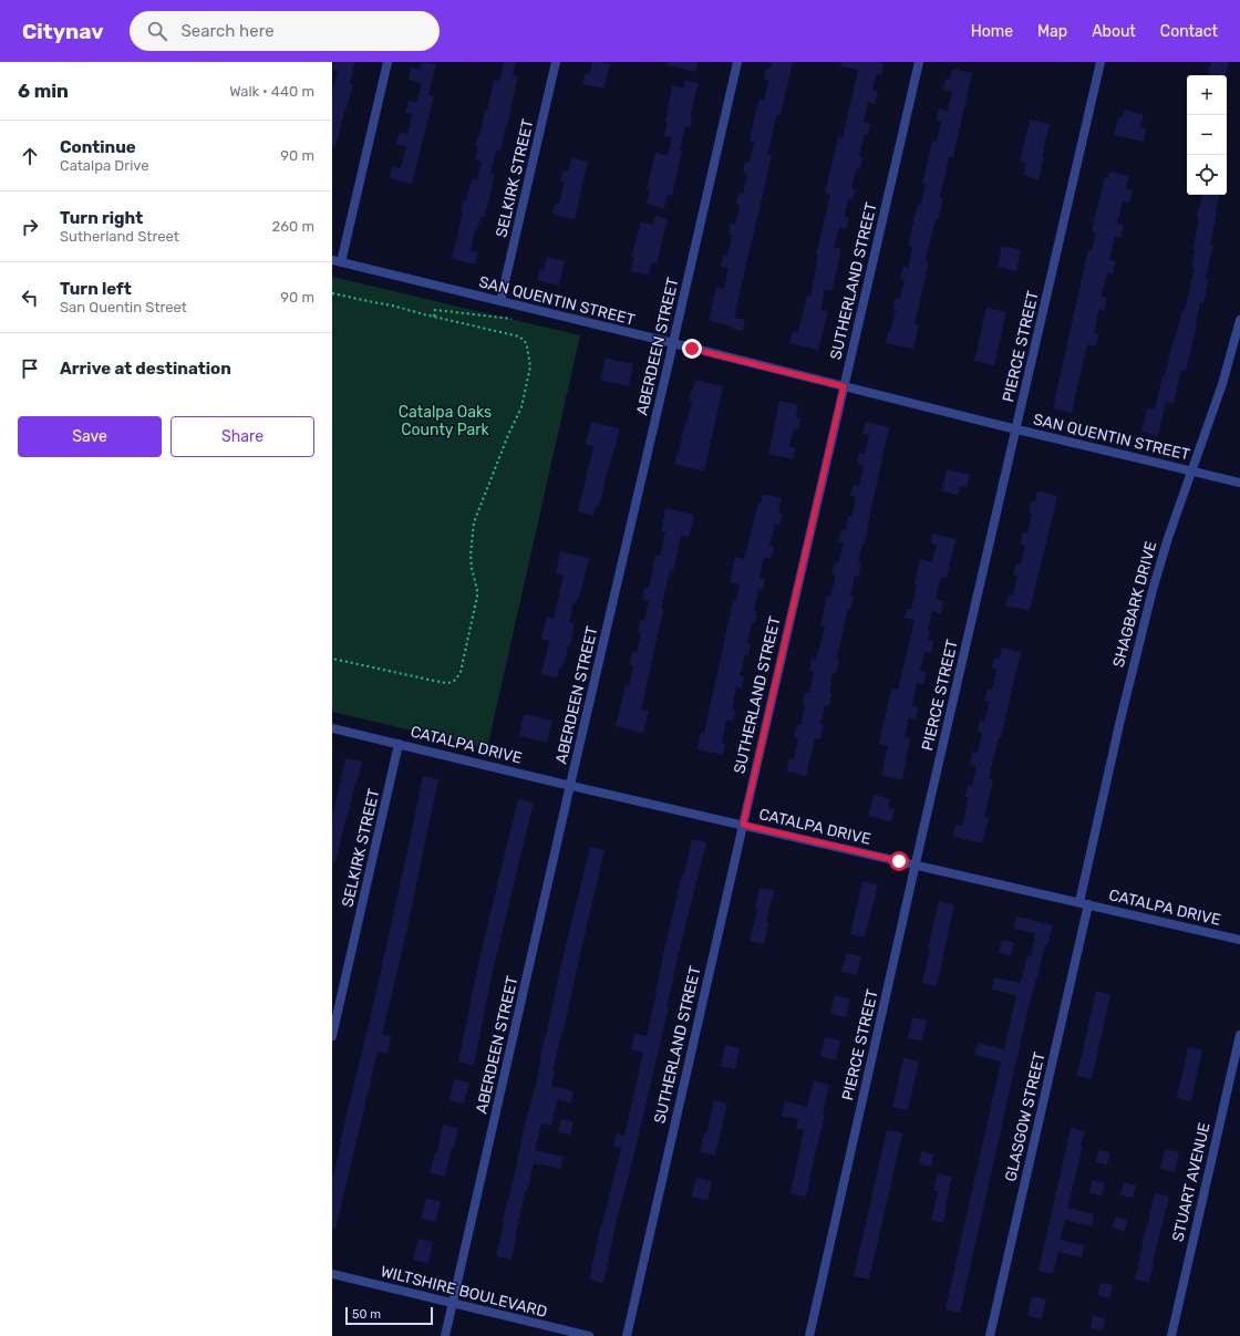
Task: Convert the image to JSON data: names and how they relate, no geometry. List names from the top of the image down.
{
  "streets": {
    "street": [
      "SELKIRK STREET",
      "SUTHERLAND STREET",
      "SAN QUENTIN STREET",
      "ABERDEEN STREET",
      "PIERCE STREET",
      "SHAGBARK DRIVE",
      "CATALPA DRIVE",
      "GLASGOW STREET",
      "STUART AVENUE",
      "WILTSHIRE BOULEVARD"
    ]
  },
  "crossings": [
    ["SELKIRK STREET", "SAN QUENTIN STREET"],
    ["SELKIRK STREET", "CATALPA DRIVE"],
    ["SUTHERLAND STREET", "SAN QUENTIN STREET"],
    ["SUTHERLAND STREET", "CATALPA DRIVE"],
    ["SAN QUENTIN STREET", "ABERDEEN STREET"],
    ["SAN QUENTIN STREET", "PIERCE STREET"],
    ["SAN QUENTIN STREET", "SHAGBARK DRIVE"],
    ["ABERDEEN STREET", "CATALPA DRIVE"],
    ["ABERDEEN STREET", "WILTSHIRE BOULEVARD"],
    ["PIERCE STREET", "CATALPA DRIVE"],
    ["SHAGBARK DRIVE", "CATALPA DRIVE"],
    ["SHAGBARK DRIVE", "GLASGOW STREET"],
    ["CATALPA DRIVE", "GLASGOW STREET"]
  ],
  "parks": ["Catalpa Oaks County Park"],
  "scale_bar": "50 m",
  "page": {
    "header": "Citynav",
    "search": "Search here",
    "nav": [
      "Home",
      "Map",
      "About",
      "Contact"
    ],
    "heading": ["6 min", "Walk · 440 m"],
    "map_buttons": ["+", "−"],
    "list": [
      ["Continue", "Catalpa Drive", "90 m"],
      ["Turn right", "Sutherland Street", "260 m"],
      ["Turn left", "San Quentin Street", "90 m"],
      "Arrive at destination"
    ],
    "buttons": ["Save", "Share"],
    "scale": "50 m"
  }
}
